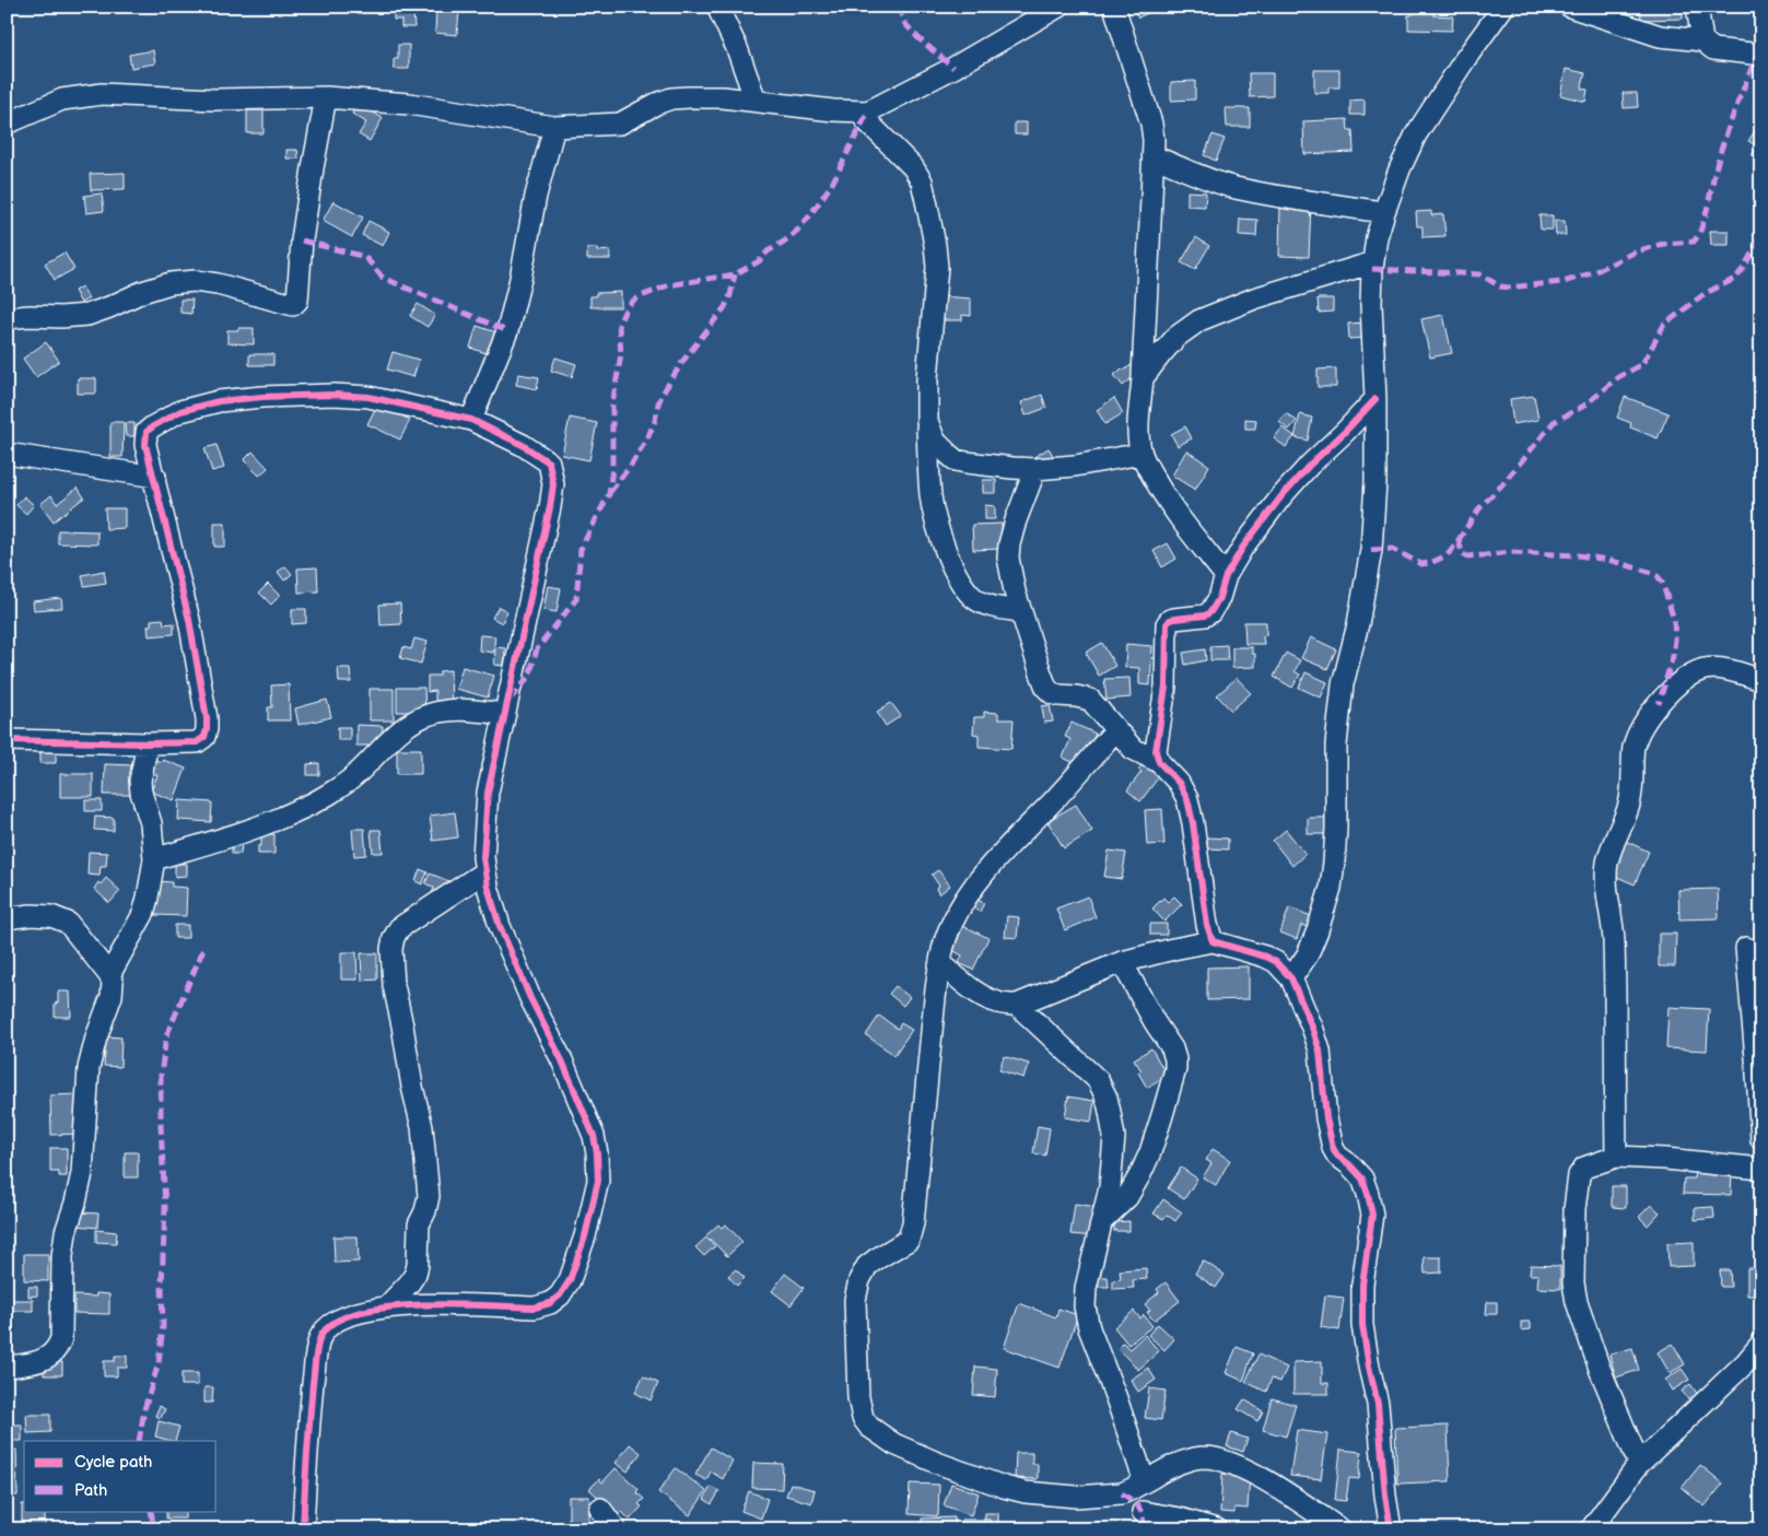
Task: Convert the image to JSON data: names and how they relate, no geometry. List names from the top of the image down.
{
  "legend": ["Cycle path", "Path"]
}
